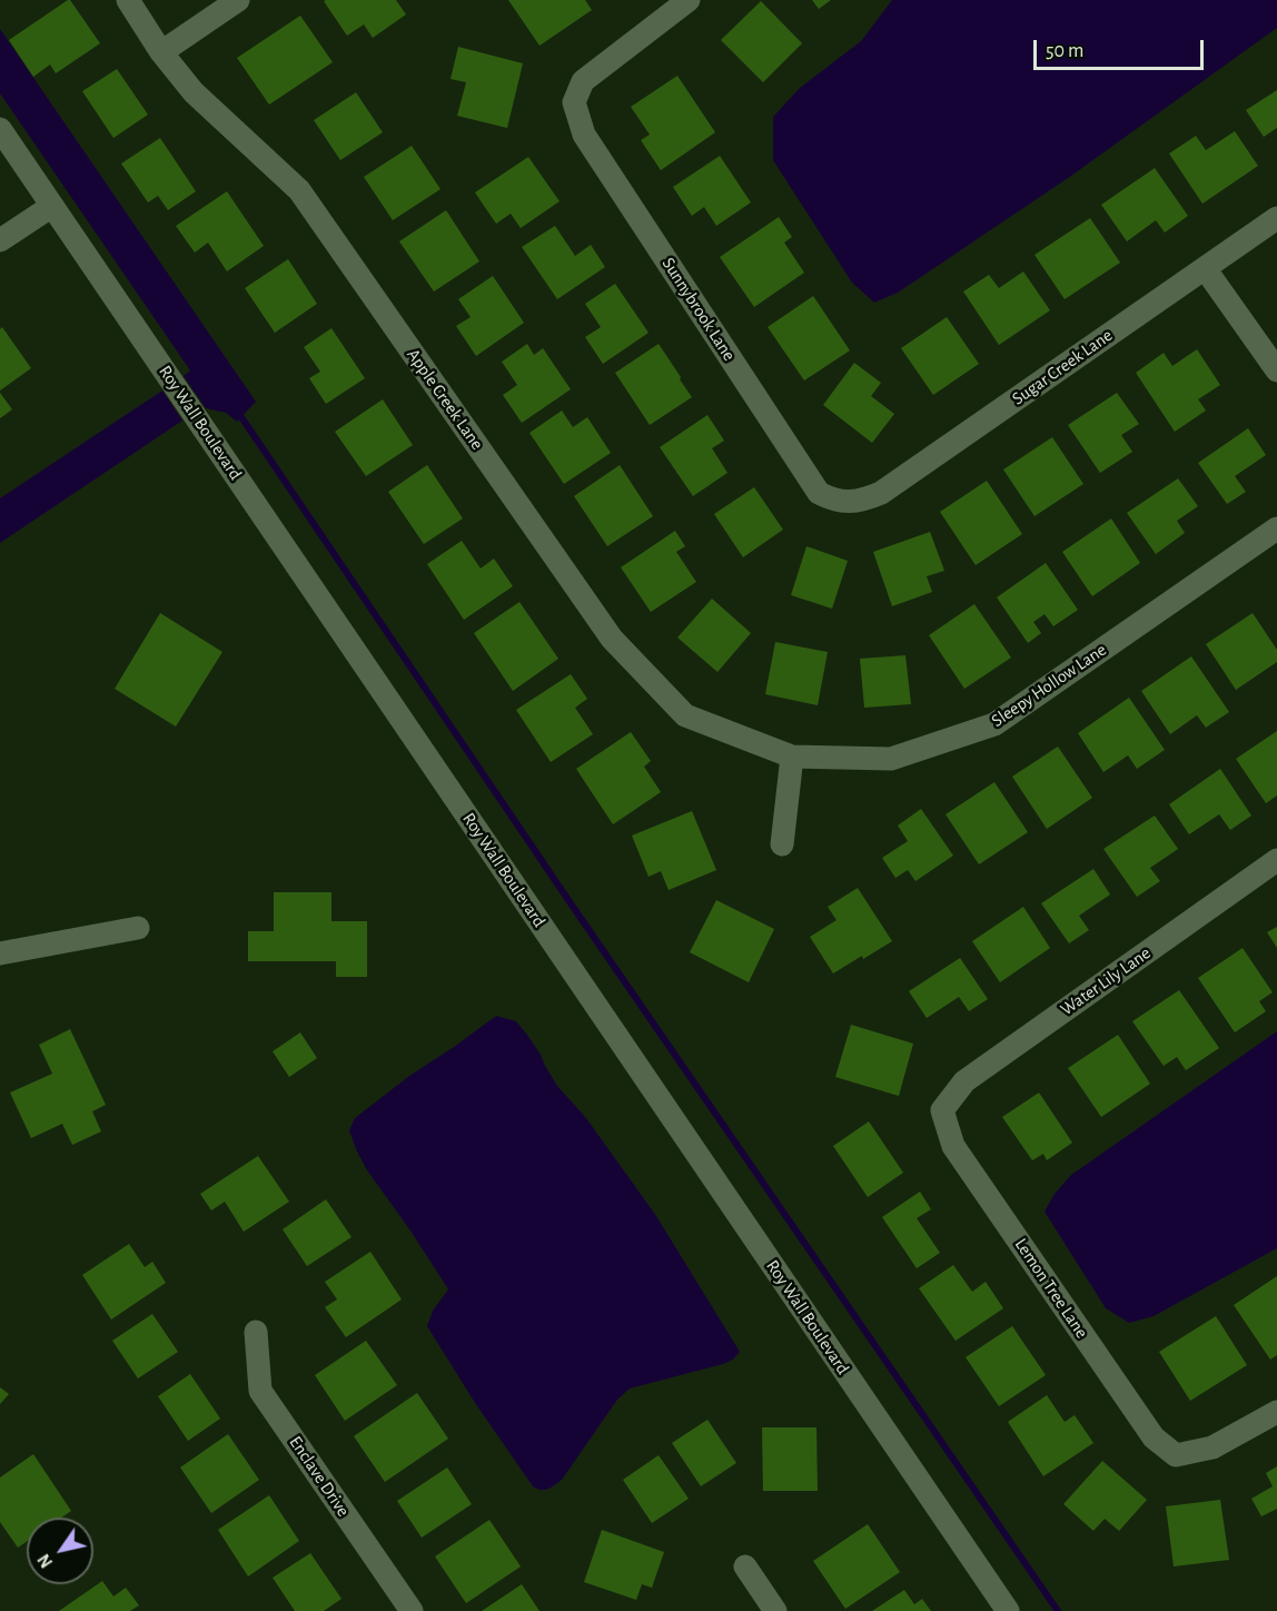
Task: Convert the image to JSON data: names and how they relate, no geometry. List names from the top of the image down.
{
  "streets": {
    "street": [
      "Sunnybrook Lane",
      "Sugar Creek Lane",
      "Apple Creek Lane",
      "Roy Wall Boulevard",
      "Sleepy Hollow Lane",
      "Water Lily Lane",
      "Lemon Tree Lane",
      "Enclave Drive"
    ]
  },
  "crossings": [
    ["Sunnybrook Lane", "Sugar Creek Lane"],
    ["Apple Creek Lane", "Sleepy Hollow Lane"],
    ["Water Lily Lane", "Lemon Tree Lane"]
  ],
  "scale_bar": "50 m",
  "north": "bottom left"
}
